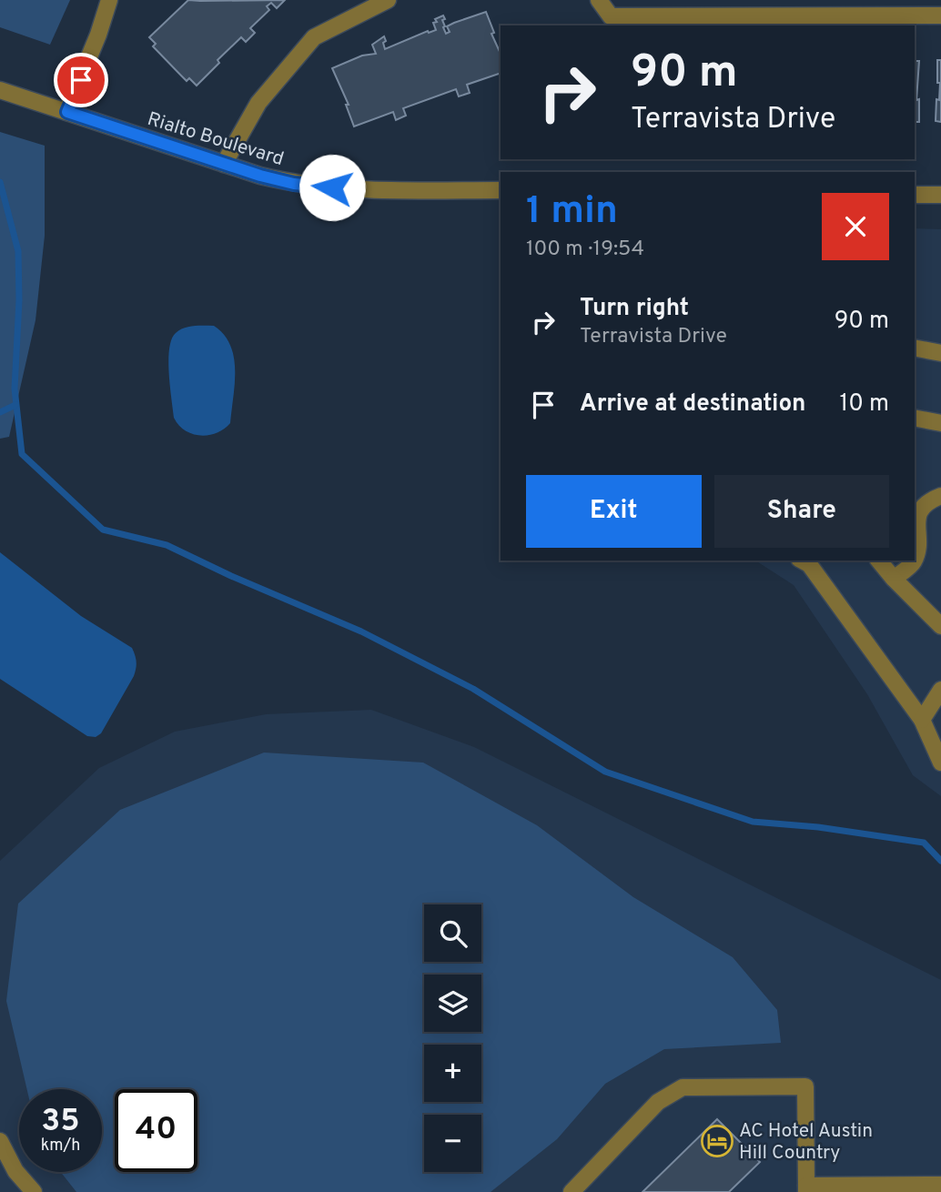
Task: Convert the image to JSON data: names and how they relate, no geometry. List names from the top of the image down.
{
  "streets": {
    "street": ["Rialto Boulevard"]
  },
  "places": {
    "hotel": ["AC Hotel Austin Hill Country"]
  },
  "page": {
    "turn": ["90 m", "Terravista Drive"],
    "heading": ["1 min", "100 m · 19:54"],
    "list": [
      {
        "name": "Turn right",
        "note": "Terravista Drive",
        "value": "90 m"
      },
      {
        "name": "Arrive at destination",
        "value": "10 m"
      }
    ],
    "buttons": ["Exit", "Share"],
    "map_buttons": ["+", "−"],
    "speed": "35 km/h",
    "limit": "40"
  }
}
